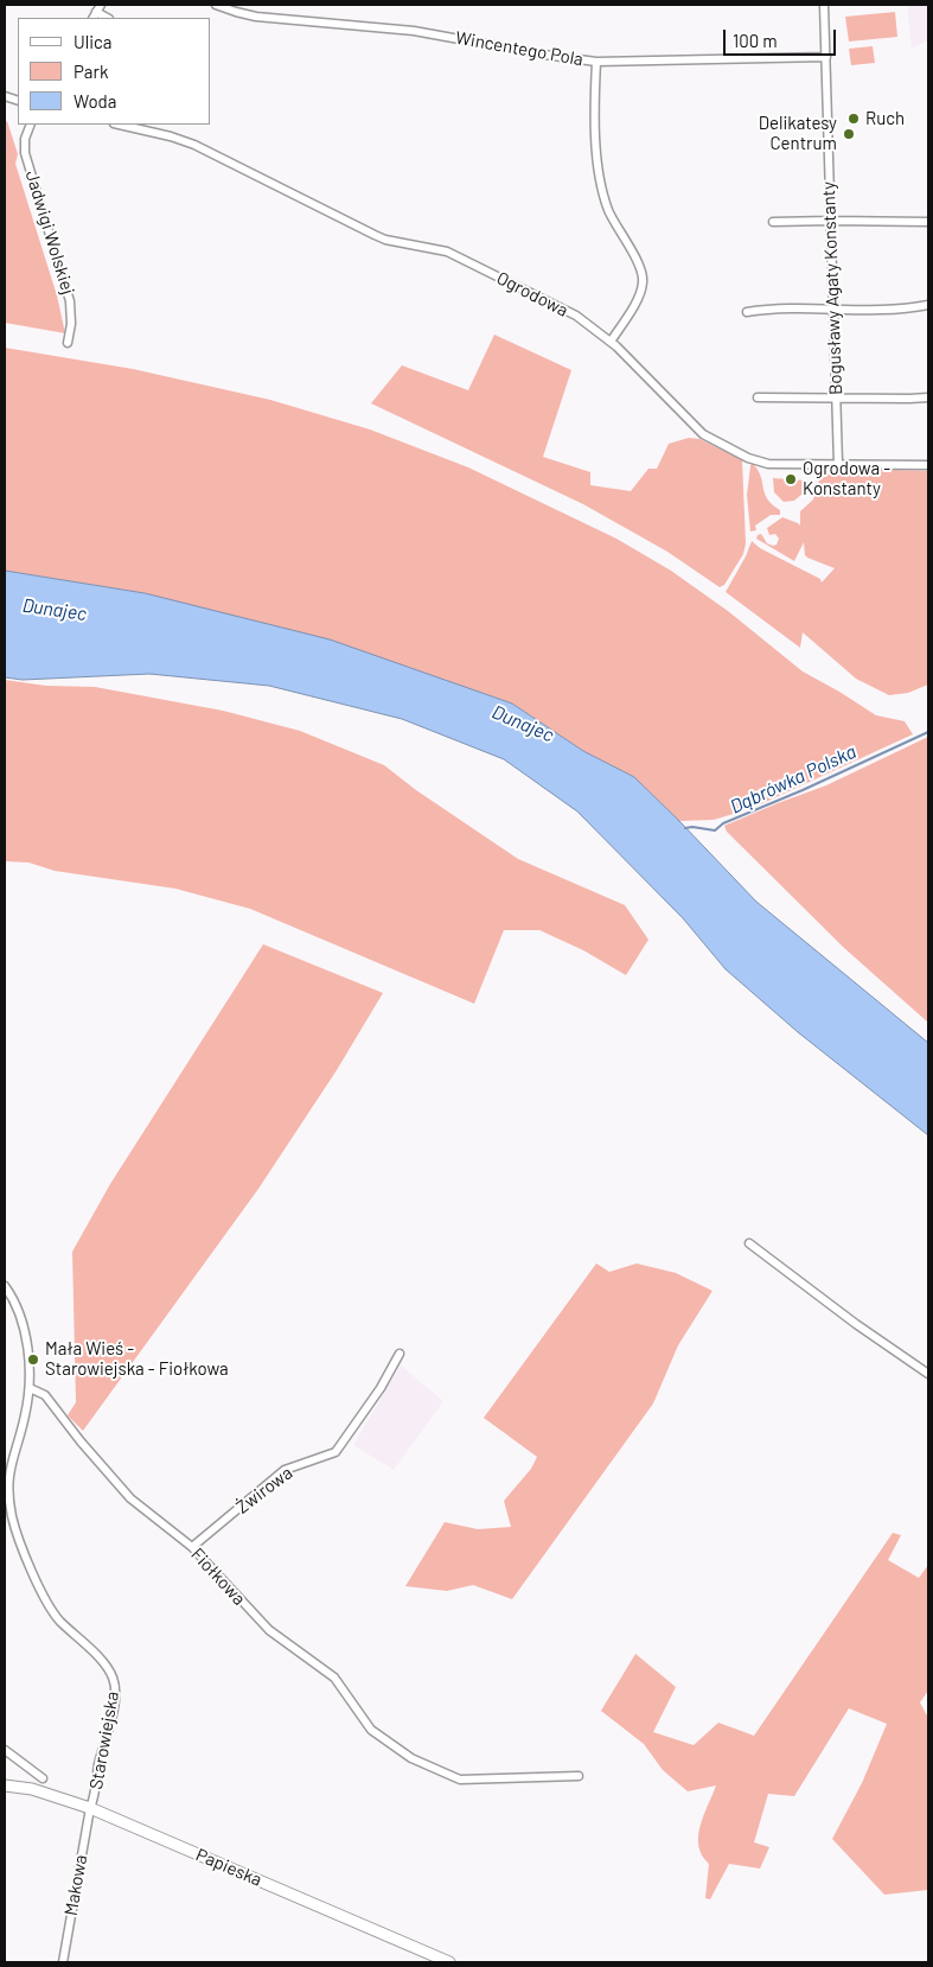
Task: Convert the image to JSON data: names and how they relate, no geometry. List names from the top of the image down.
{
  "streets": {
    "street": [
      "Wincentego Pola",
      "Jadwigi Wolskiej",
      "Bogusławy Agaty Konstanty",
      "Ogrodowa",
      "Żwirowa",
      "Fiołkowa",
      "Starowiejska",
      "Papieska",
      "Makowa"
    ]
  },
  "crossings": [
    ["Wincentego Pola", "Bogusławy Agaty Konstanty"],
    ["Bogusławy Agaty Konstanty", "Ogrodowa"],
    ["Żwirowa", "Fiołkowa"],
    ["Fiołkowa", "Starowiejska"],
    ["Starowiejska", "Papieska"],
    ["Starowiejska", "Makowa"],
    ["Papieska", "Makowa"]
  ],
  "water": ["Dunajec", "Dąbrówka Polska"],
  "places": [
    "Ruch",
    "Delikatesy Centrum",
    "Ogrodowa - Konstanty",
    "Mała Wieś - Starowiejska - Fiołkowa"
  ],
  "legend": ["Ulica", "Park", "Woda"],
  "scale_bar": "100 m"
}
